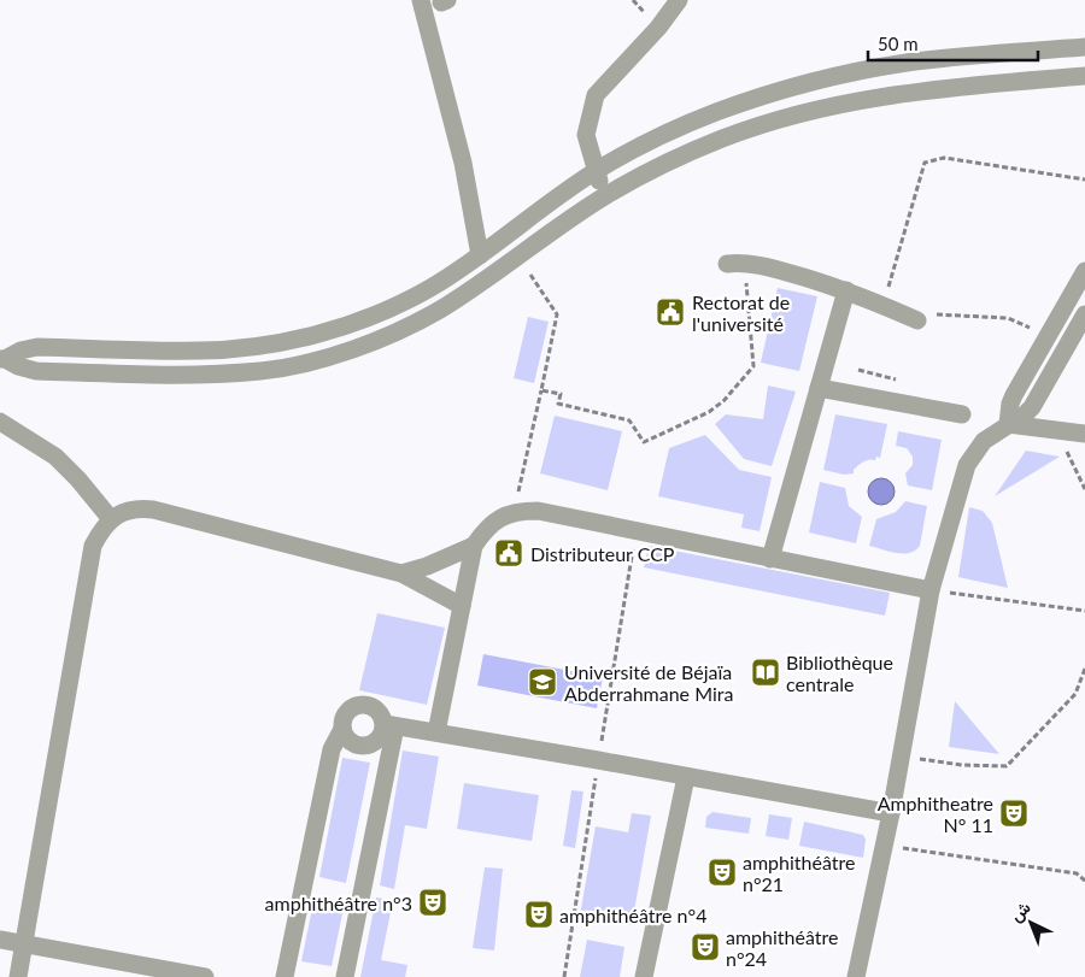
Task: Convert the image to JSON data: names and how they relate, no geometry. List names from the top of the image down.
{
  "places": {
    "public building": ["Rectorat de l'université", "Distributeur CCP"],
    "library": ["Bibliothèque centrale"],
    "school or university": ["Université de Béjaïa Abderrahmane Mira"],
    "theatre": [
      "Amphitheatre N° 11",
      "amphithéâtre n°21",
      "amphithéâtre n°3",
      "amphithéâtre n°4",
      "amphithéâtre n°24"
    ]
  },
  "scale_bar": "50 m",
  "north": "top left"
}
